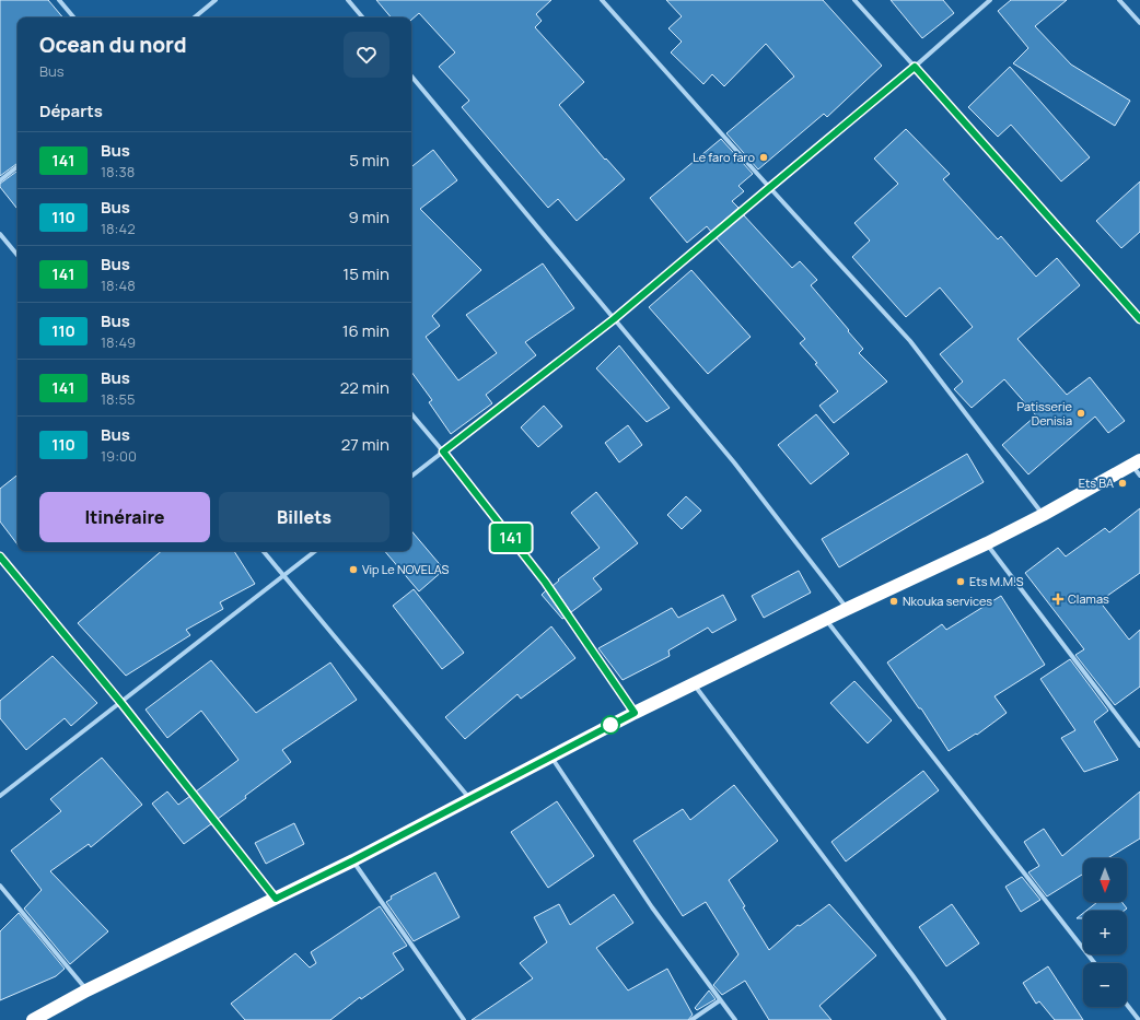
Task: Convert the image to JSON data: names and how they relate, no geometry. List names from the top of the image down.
{
  "places": {
    "other": [
      "Le faro faro",
      "Patisserie Denisia",
      "Ets BA",
      "Vip Le NOVELAS",
      "Ets M.M.S",
      "Nkouka services"
    ],
    "health": ["Clamas"]
  },
  "lines": ["bus line 141"],
  "north": "bottom",
  "page": {
    "on_map": "141",
    "heading": [
      ["Ocean du nord", "Bus"],
      "Départs"
    ],
    "list": [
      {
        "mark": "141",
        "name": "Bus",
        "note": "18:38",
        "value": "5 min"
      },
      {
        "mark": "110",
        "name": "Bus",
        "note": "18:42",
        "value": "9 min"
      },
      {
        "mark": "141",
        "name": "Bus",
        "note": "18:48",
        "value": "15 min"
      },
      {
        "mark": "110",
        "name": "Bus",
        "note": "18:49",
        "value": "16 min"
      },
      {
        "mark": "141",
        "name": "Bus",
        "note": "18:55",
        "value": "22 min"
      },
      {
        "mark": "110",
        "name": "Bus",
        "note": "19:00",
        "value": "27 min"
      }
    ],
    "buttons": ["Itinéraire", "Billets"],
    "map_buttons": ["+", "−"]
  }
}
